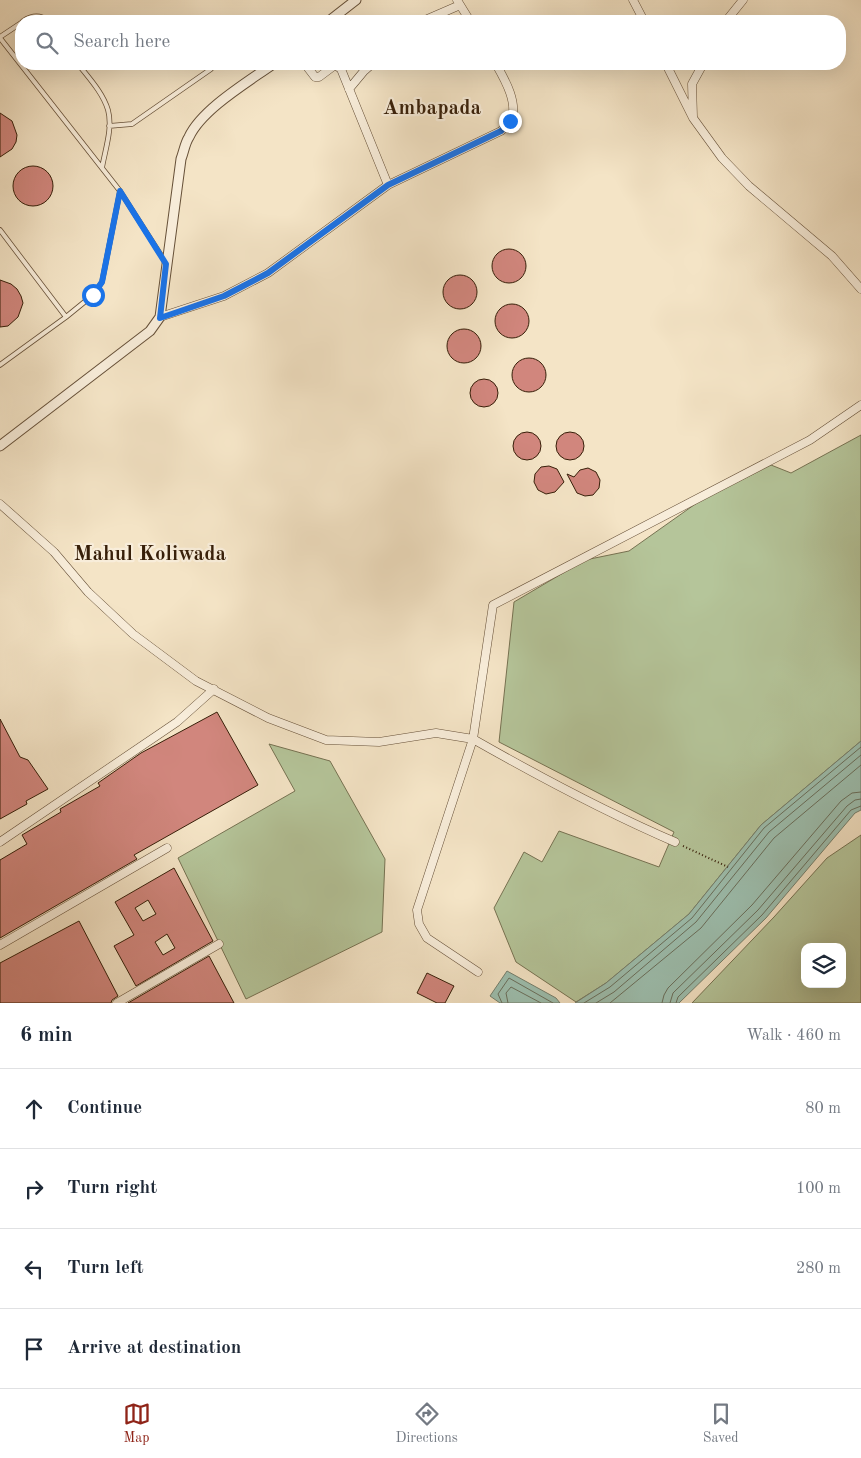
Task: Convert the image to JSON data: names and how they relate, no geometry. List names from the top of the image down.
{
  "districts": ["Ambapada", "Mahul Koliwada"],
  "page": {
    "search": "Search here",
    "heading": ["6 min", "Walk · 460 m"],
    "list": [
      ["Continue", "80 m"],
      ["Turn right", "100 m"],
      ["Turn left", "280 m"],
      "Arrive at destination"
    ],
    "nav": ["Map", "Directions", "Saved"]
  }
}
